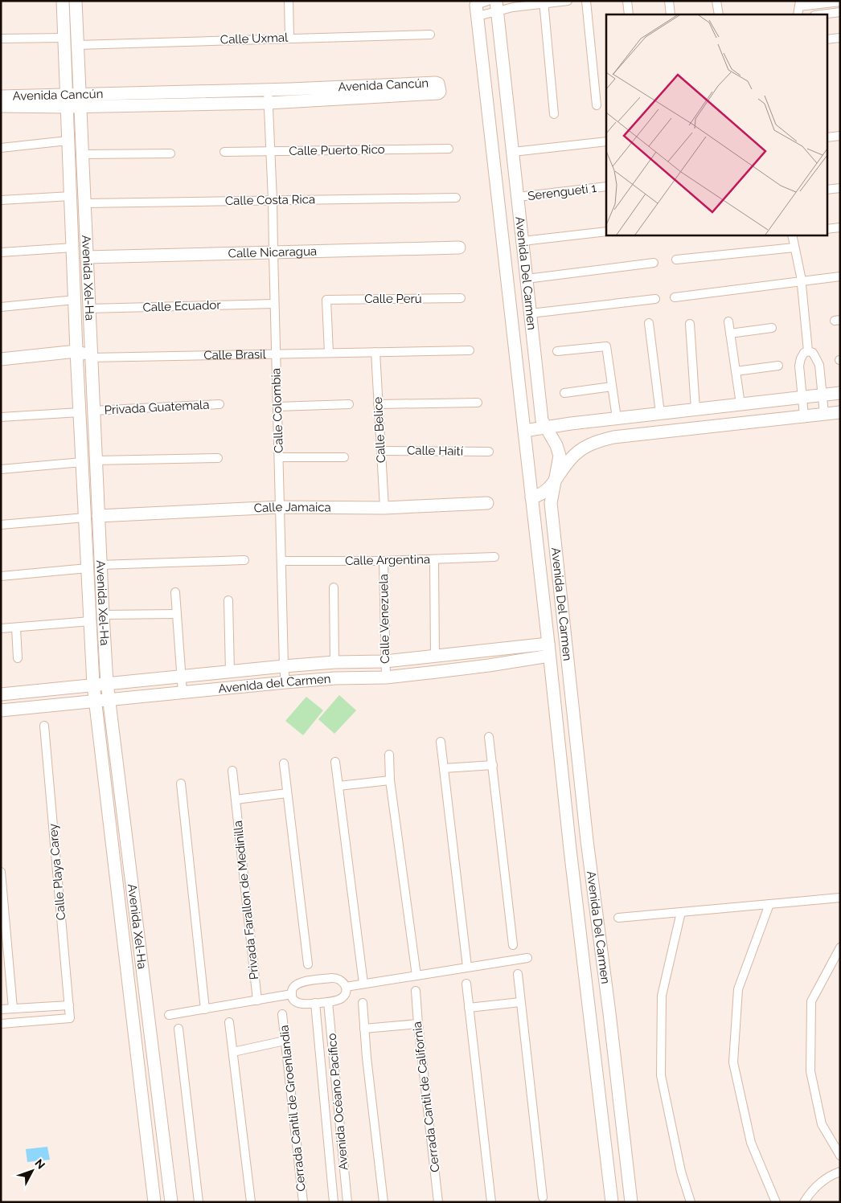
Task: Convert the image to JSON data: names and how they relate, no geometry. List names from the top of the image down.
{
  "streets": {
    "street": [
      "Calle Uxmal",
      "Avenida Cancún",
      "Calle Puerto Rico",
      "Serengueti 1",
      "Calle Costa Rica",
      "Calle Nicaragua",
      "Avenida Del Carmen",
      "Avenida Xel-Ha",
      "Calle Perú",
      "Calle Ecuador",
      "Calle Brasil",
      "Privada Guatemala",
      "Calle Colombia",
      "Calle Belice",
      "Calle Haití",
      "Calle Jamaica",
      "Calle Argentina",
      "Calle Venezuela",
      "Avenida del Carmen",
      "Calle Playa Carey",
      "Privada Farallon de Medinilla",
      "Cerrada Cantil de California",
      "Avenida Océano Pacífico",
      "Cerrada Cantil de Groenlandia"
    ]
  },
  "crossings": [
    ["Calle Uxmal", "Avenida Xel-Ha"],
    ["Avenida Cancún", "Avenida Xel-Ha"],
    ["Avenida Cancún", "Calle Colombia"],
    ["Calle Puerto Rico", "Calle Colombia"],
    ["Serengueti 1", "Avenida Del Carmen"],
    ["Calle Costa Rica", "Avenida Xel-Ha"],
    ["Calle Costa Rica", "Calle Colombia"],
    ["Calle Nicaragua", "Avenida Xel-Ha"],
    ["Calle Nicaragua", "Calle Colombia"],
    ["Avenida Del Carmen", "Avenida del Carmen"],
    ["Avenida Xel-Ha", "Calle Ecuador"],
    ["Avenida Xel-Ha", "Calle Brasil"],
    ["Avenida Xel-Ha", "Privada Guatemala"],
    ["Avenida Xel-Ha", "Calle Jamaica"],
    ["Avenida Xel-Ha", "Avenida del Carmen"],
    ["Calle Perú", "Calle Brasil"],
    ["Calle Ecuador", "Calle Colombia"],
    ["Calle Brasil", "Calle Colombia"],
    ["Calle Brasil", "Calle Belice"],
    ["Calle Colombia", "Calle Jamaica"],
    ["Calle Colombia", "Calle Argentina"],
    ["Calle Colombia", "Avenida del Carmen"],
    ["Calle Belice", "Calle Haití"],
    ["Calle Belice", "Calle Jamaica"],
    ["Calle Argentina", "Calle Venezuela"],
    ["Calle Venezuela", "Avenida del Carmen"]
  ],
  "north": "top right"
}
